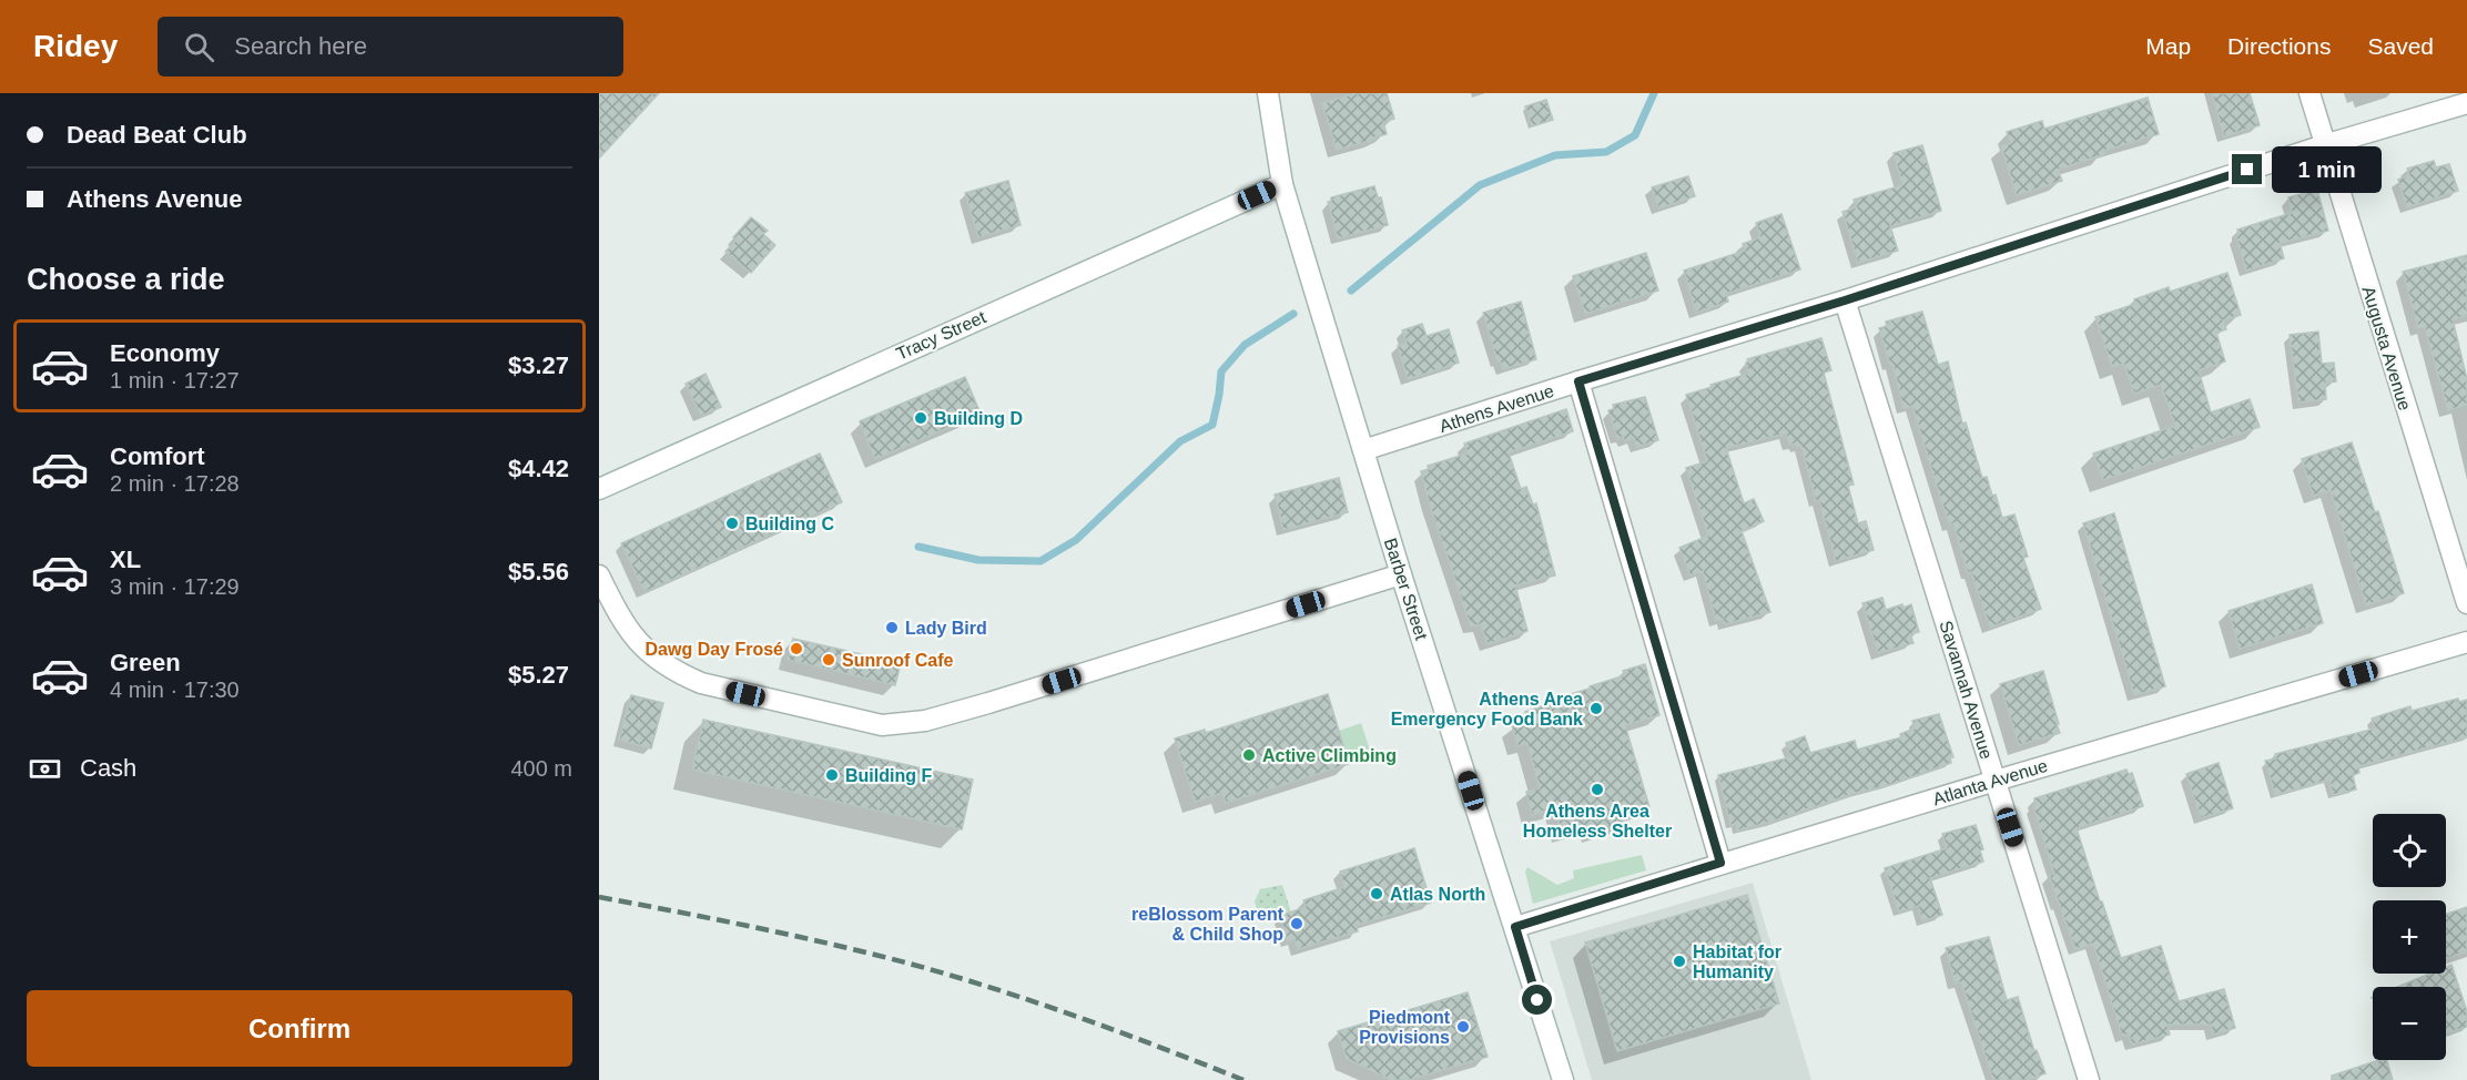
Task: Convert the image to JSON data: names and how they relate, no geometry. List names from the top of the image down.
{
  "streets": {
    "street": [
      "Tracy Street",
      "Augusta Avenue",
      "Athens Avenue",
      "Barber Street",
      "Savannah Avenue",
      "Atlanta Avenue"
    ]
  },
  "crossings": [
    ["Tracy Street", "Barber Street"],
    ["Augusta Avenue", "Athens Avenue"],
    ["Athens Avenue", "Barber Street"],
    ["Athens Avenue", "Savannah Avenue"],
    ["Barber Street", "Atlanta Avenue"],
    ["Savannah Avenue", "Atlanta Avenue"]
  ],
  "places": [
    "Building D",
    "Building C",
    "Lady Bird",
    "Dawg Day Frosé",
    "Sunroof Cafe",
    "Athens Area Emergency Food Bank",
    "Active Climbing",
    "Building F",
    "Athens Area Homeless Shelter",
    "Atlas North",
    "reBlossom Parent & Child Shop",
    "Habitat for Humanity",
    "Piedmont Provisions"
  ],
  "page": {
    "header": "Ridey",
    "search": "Search here",
    "nav": ["Map", "Directions", "Saved"],
    "banner": ["Dead Beat Club", "Athens Avenue"],
    "bubble": "1 min",
    "heading": "Choose a ride",
    "list": [
      {
        "name": "Economy",
        "note": "1 min · 17:27",
        "value": "$3.27"
      },
      {
        "name": "Comfort",
        "note": "2 min · 17:28",
        "value": "$4.42"
      },
      {
        "name": "XL",
        "note": "3 min · 17:29",
        "value": "$5.56"
      },
      {
        "name": "Green",
        "note": "4 min · 17:30",
        "value": "$5.27"
      }
    ],
    "pay": ["Cash", "400 m"],
    "map_buttons": ["+", "−"],
    "buttons": "Confirm"
  }
}
